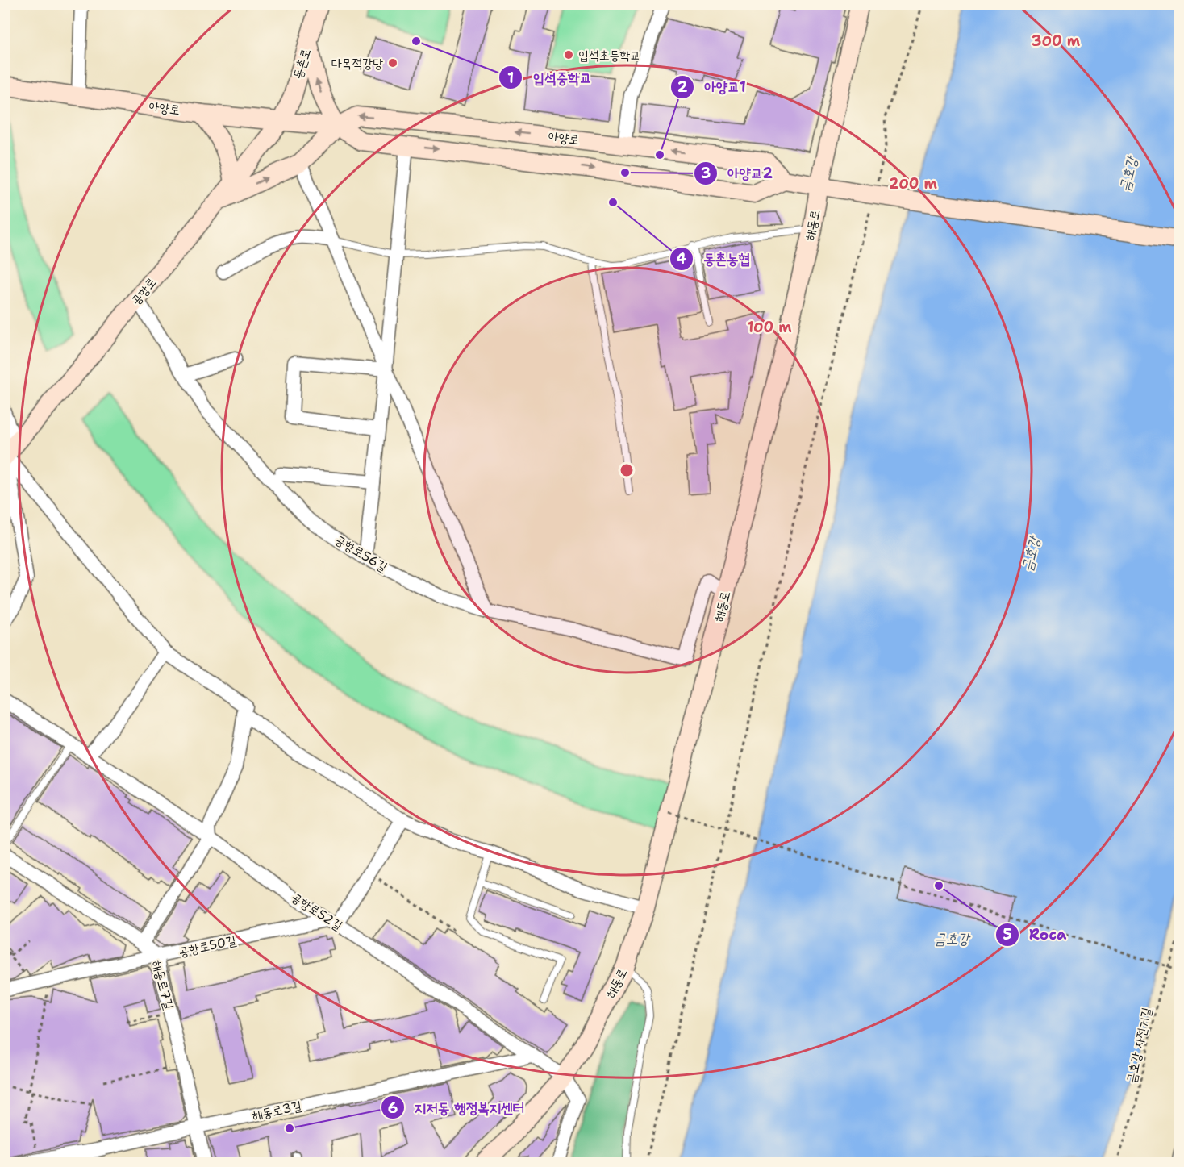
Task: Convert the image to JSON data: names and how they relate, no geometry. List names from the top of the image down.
{
  "streets": {
    "main road": [
      "동촌로",
      "아양로",
      "해동로",
      "공항로"
    ],
    "street": [
      "공항로56길",
      "공항로52길",
      "공항로50길",
      "해동로7길",
      "해동로3길"
    ],
    "path": ["금호강 자전거길"]
  },
  "crossings": [
    ["동촌로", "아양로"],
    ["동촌로", "공항로"],
    ["아양로", "공항로"],
    ["해동로", "공항로56길"],
    ["해동로", "공항로52길"],
    ["공항로", "공항로56길"],
    ["공항로52길", "공항로50길"],
    ["공항로52길", "해동로3길"],
    ["공항로50길", "해동로7길"],
    ["해동로7길", "해동로3길"]
  ],
  "water": ["금호강"],
  "places": [
    "입석중학교",
    "입석초등학교",
    "다목적강당",
    "아양교1",
    "아양교2",
    "동촌농협",
    "Roca",
    "지저동 행정복지센터"
  ],
  "rings": ["300 m", "200 m", "100 m"]
}
